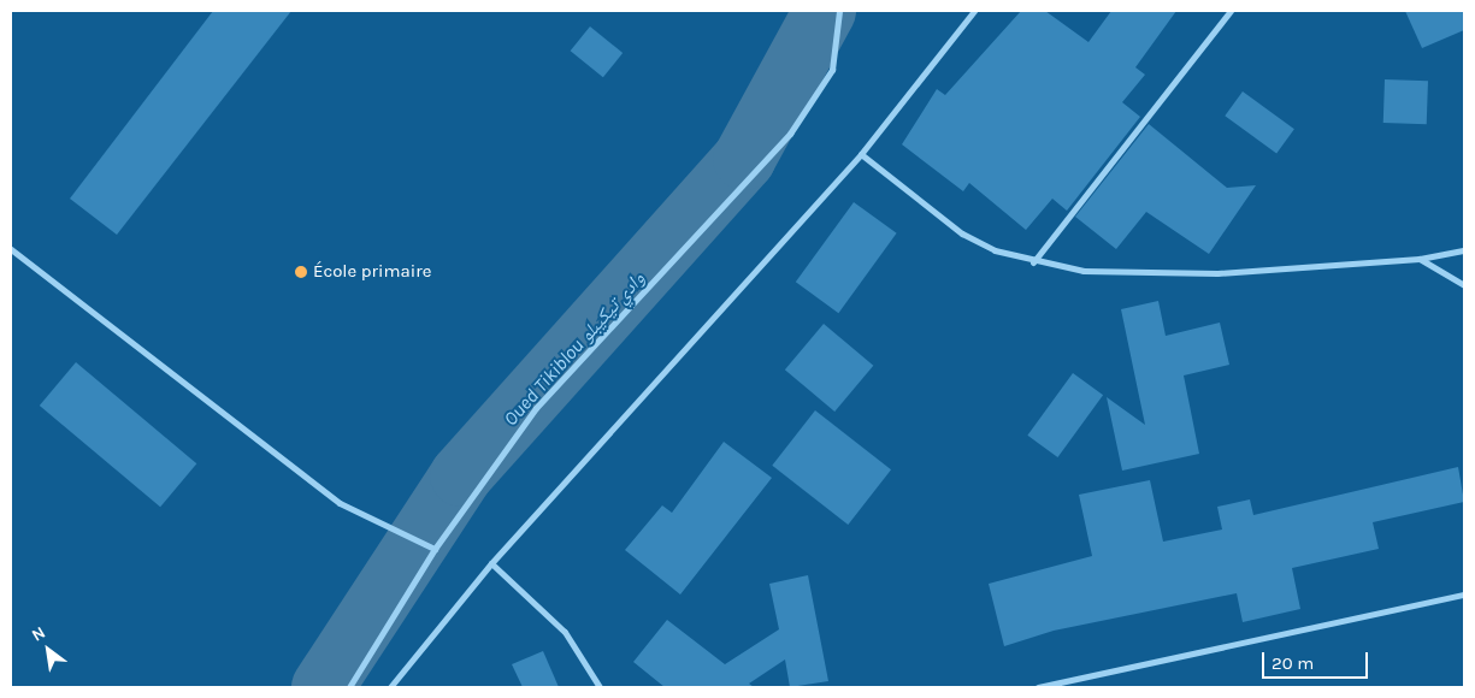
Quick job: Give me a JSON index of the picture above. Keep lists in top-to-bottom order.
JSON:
{
  "water": ["Oued Tikiblou وادي تيكيبلو"],
  "places": ["École primaire"],
  "scale_bar": "20 m",
  "north": "top left"
}
